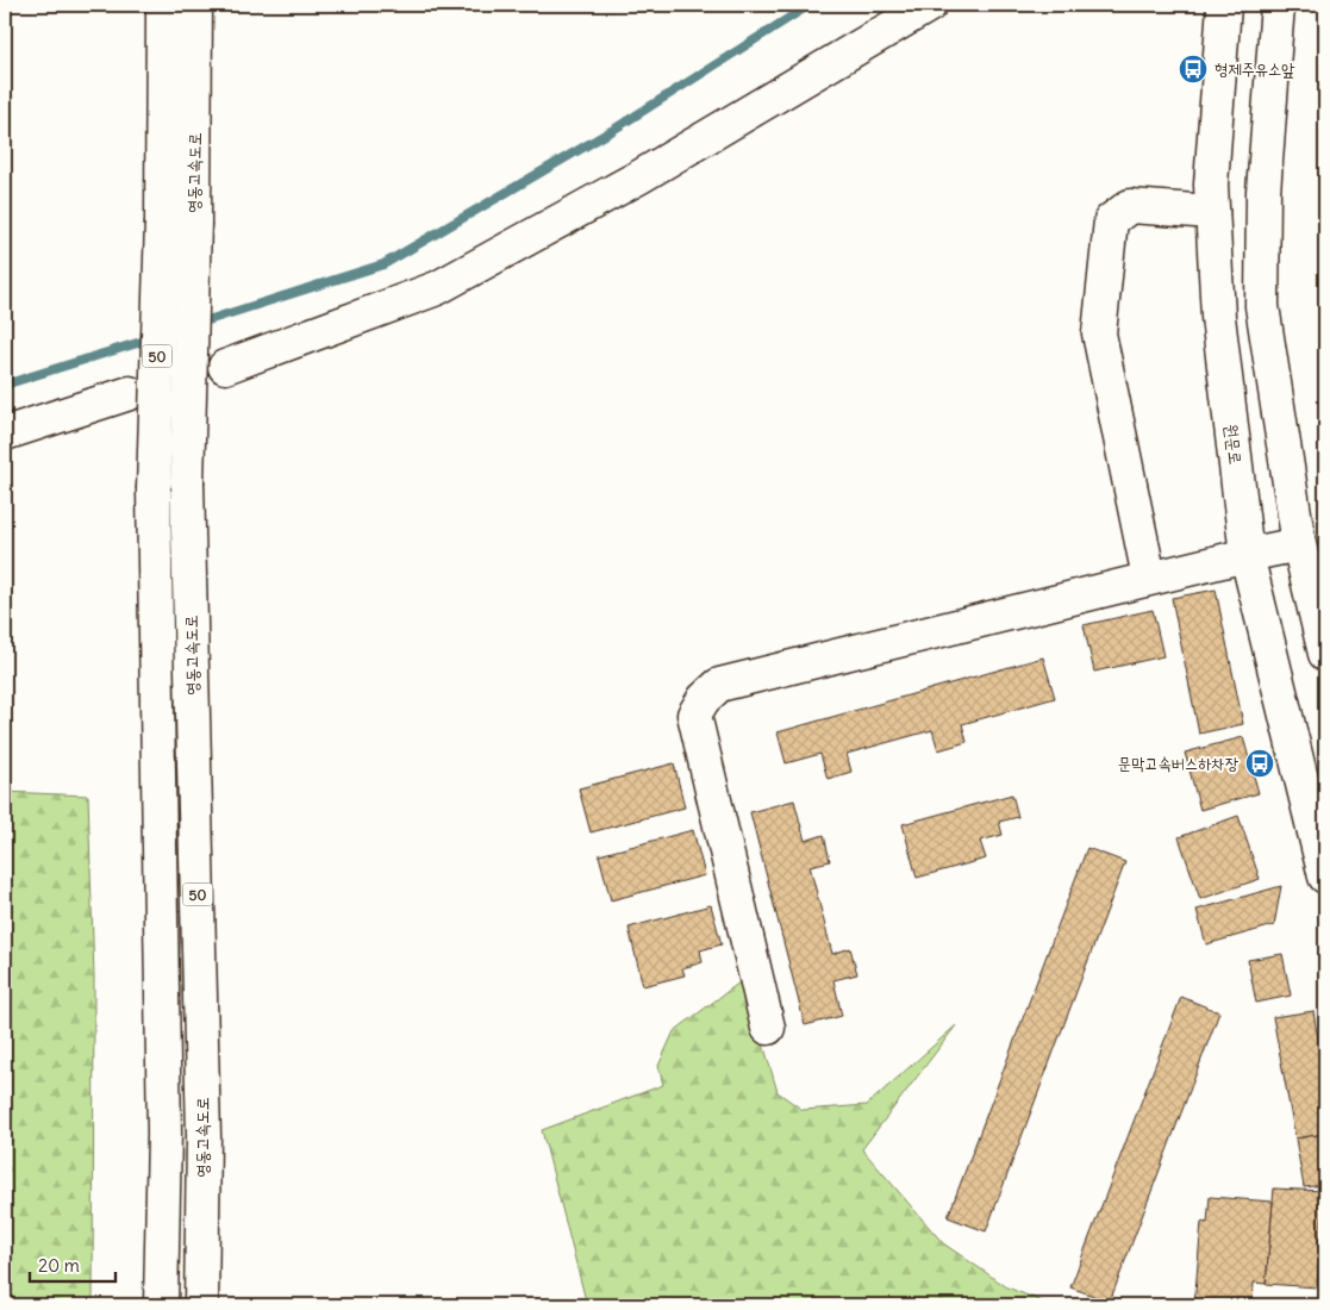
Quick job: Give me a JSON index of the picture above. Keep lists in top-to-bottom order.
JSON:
{
  "streets": {
    "main road": ["영동고속도로", "50", "원문로"]
  },
  "places": {
    "bus stop": ["형제주유소앞", "문막고속버스하차장"]
  },
  "scale_bar": "20 m"
}
